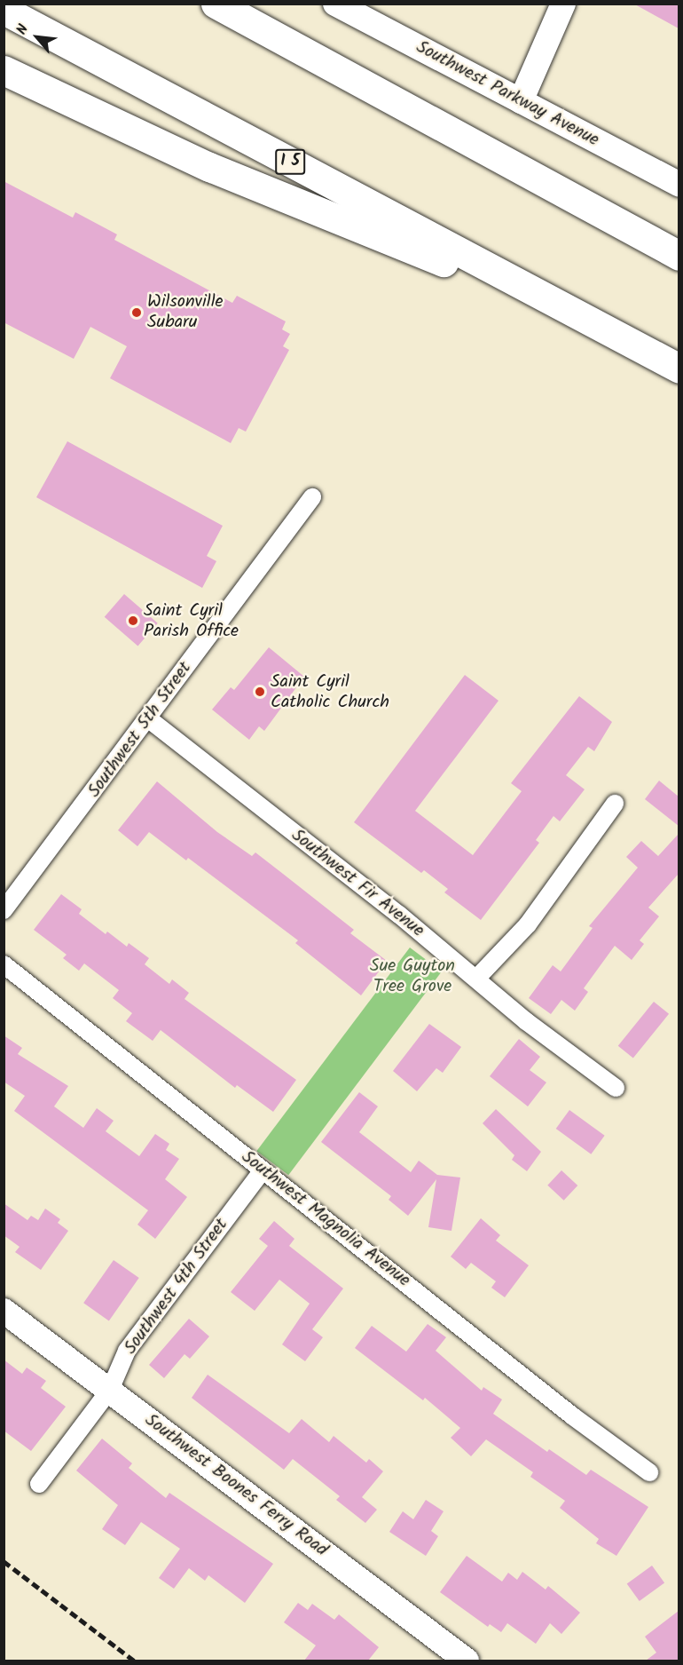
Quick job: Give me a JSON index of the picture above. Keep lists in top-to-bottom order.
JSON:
{
  "streets": {
    "highway": ["I 5"],
    "street": [
      "Southwest Parkway Avenue",
      "Southwest 5th Street",
      "Southwest Fir Avenue",
      "Southwest Magnolia Avenue",
      "Southwest 4th Street",
      "Southwest Boones Ferry Road"
    ]
  },
  "crossings": [
    ["Southwest 5th Street", "Southwest Fir Avenue"],
    ["Southwest Magnolia Avenue", "Southwest 4th Street"],
    ["Southwest 4th Street", "Southwest Boones Ferry Road"]
  ],
  "parks": ["Sue Guyton Tree Grove"],
  "places": ["Wilsonville Subaru", "Saint Cyril Parish Office", "Saint Cyril Catholic Church"],
  "north": "top left"
}
